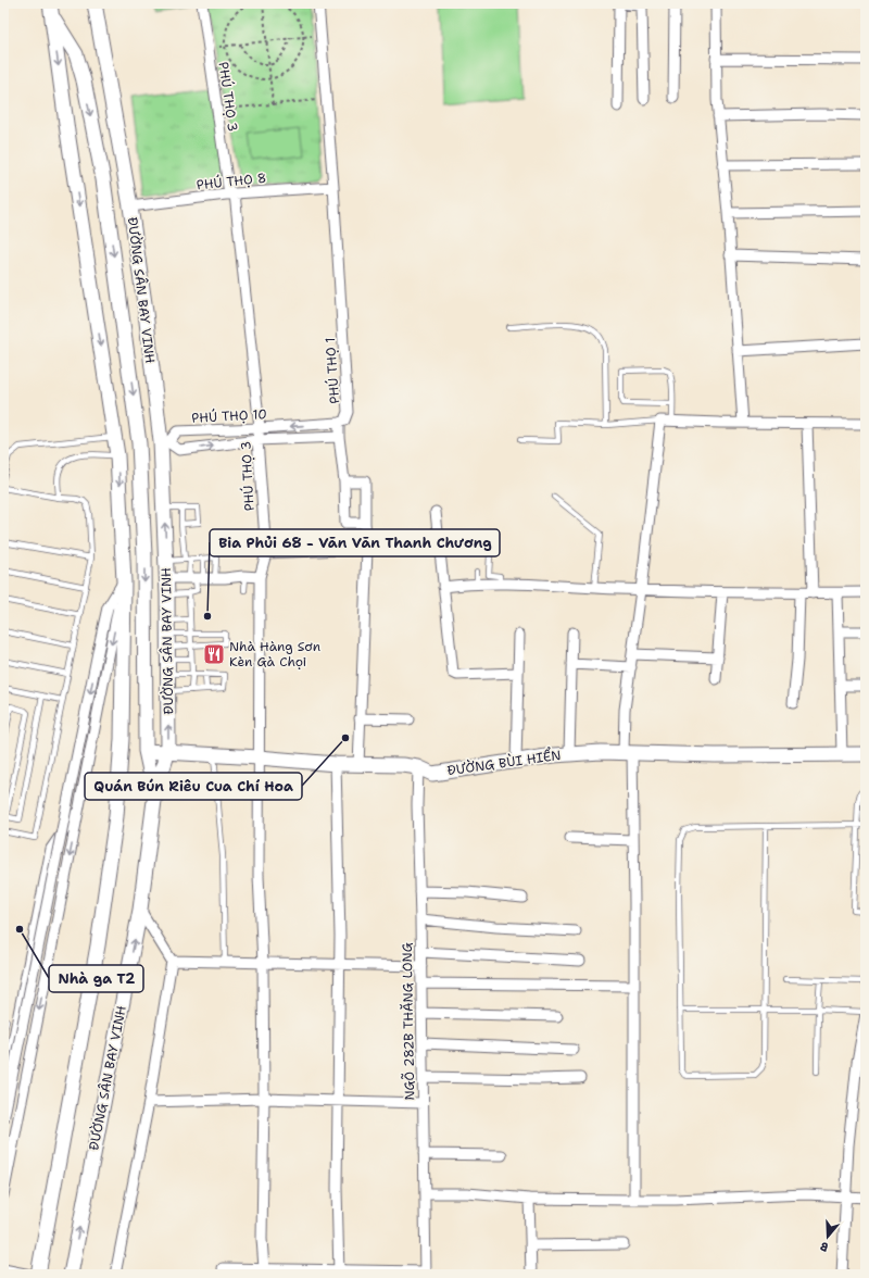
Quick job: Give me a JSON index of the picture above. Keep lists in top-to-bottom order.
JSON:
{
  "streets": {
    "main road": ["ĐƯỜNG SÂN BAY VINH", "ĐƯỜNG BÙI HIỂN"],
    "street": [
      "PHÚ THỌ 3",
      "PHÚ THỌ 8",
      "PHÚ THỌ 1",
      "PHÚ THỌ 10",
      "NGÕ 282B THĂNG LONG"
    ]
  },
  "crossings": [
    ["PHÚ THỌ 3", "PHÚ THỌ 8"],
    ["PHÚ THỌ 3", "PHÚ THỌ 10"],
    ["PHÚ THỌ 3", "ĐƯỜNG BÙI HIỂN"],
    ["PHÚ THỌ 8", "ĐƯỜNG SÂN BAY VINH"],
    ["PHÚ THỌ 8", "PHÚ THỌ 1"],
    ["ĐƯỜNG SÂN BAY VINH", "PHÚ THỌ 10"],
    ["ĐƯỜNG SÂN BAY VINH", "ĐƯỜNG BÙI HIỂN"],
    ["PHÚ THỌ 1", "PHÚ THỌ 10"],
    ["ĐƯỜNG BÙI HIỂN", "NGÕ 282B THĂNG LONG"]
  ],
  "places": {
    "other": ["Bia Phủi 68 - Văn Văn Thanh Chương", "Quán Bún Riêu Cua Chí Hoa", "Nhà ga T2"],
    "restaurant": ["Nhà Hàng Sơn Kèn Gà Chọi"]
  },
  "north": "bottom"
}
